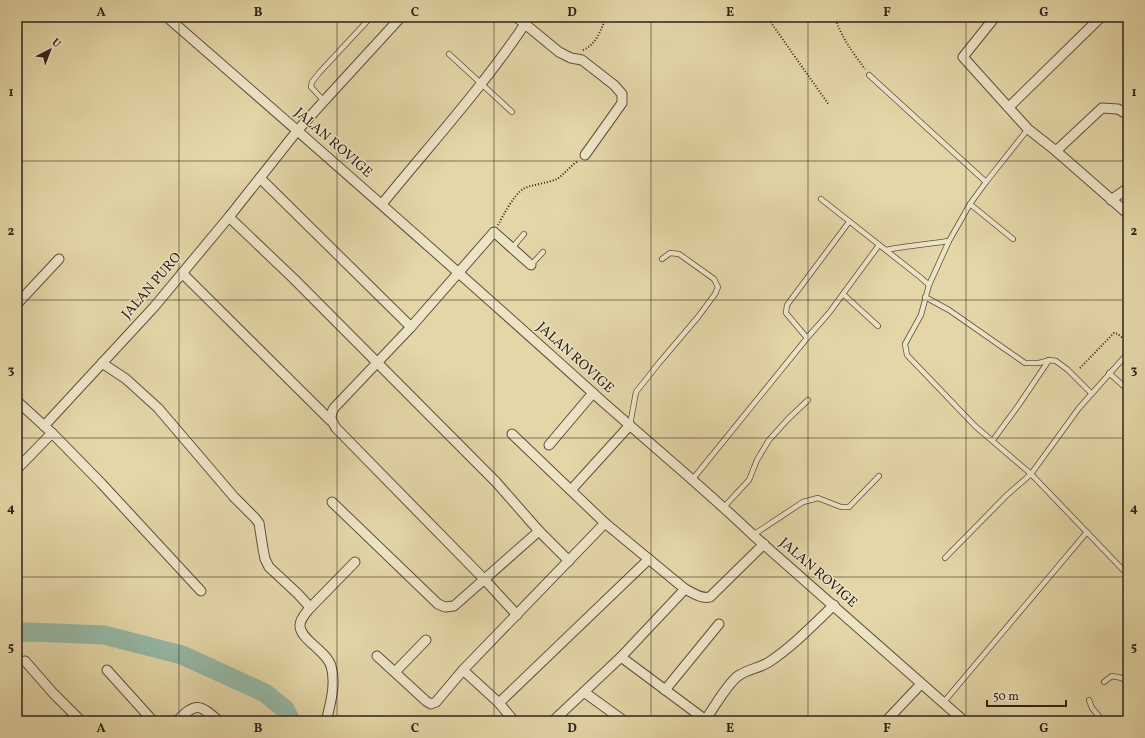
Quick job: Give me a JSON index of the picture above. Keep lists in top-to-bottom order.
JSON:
{
  "streets": {
    "street": ["JALAN ROVIGE", "JALAN PURO"]
  },
  "crossings": [
    ["JALAN ROVIGE", "JALAN PURO"]
  ],
  "scale_bar": "50 m",
  "north": "top right",
  "grid": {
    "columns": [
      "A",
      "B",
      "C",
      "D",
      "E",
      "F",
      "G"
    ],
    "rows": [
      "1",
      "2",
      "3",
      "4",
      "5"
    ]
  }
}
